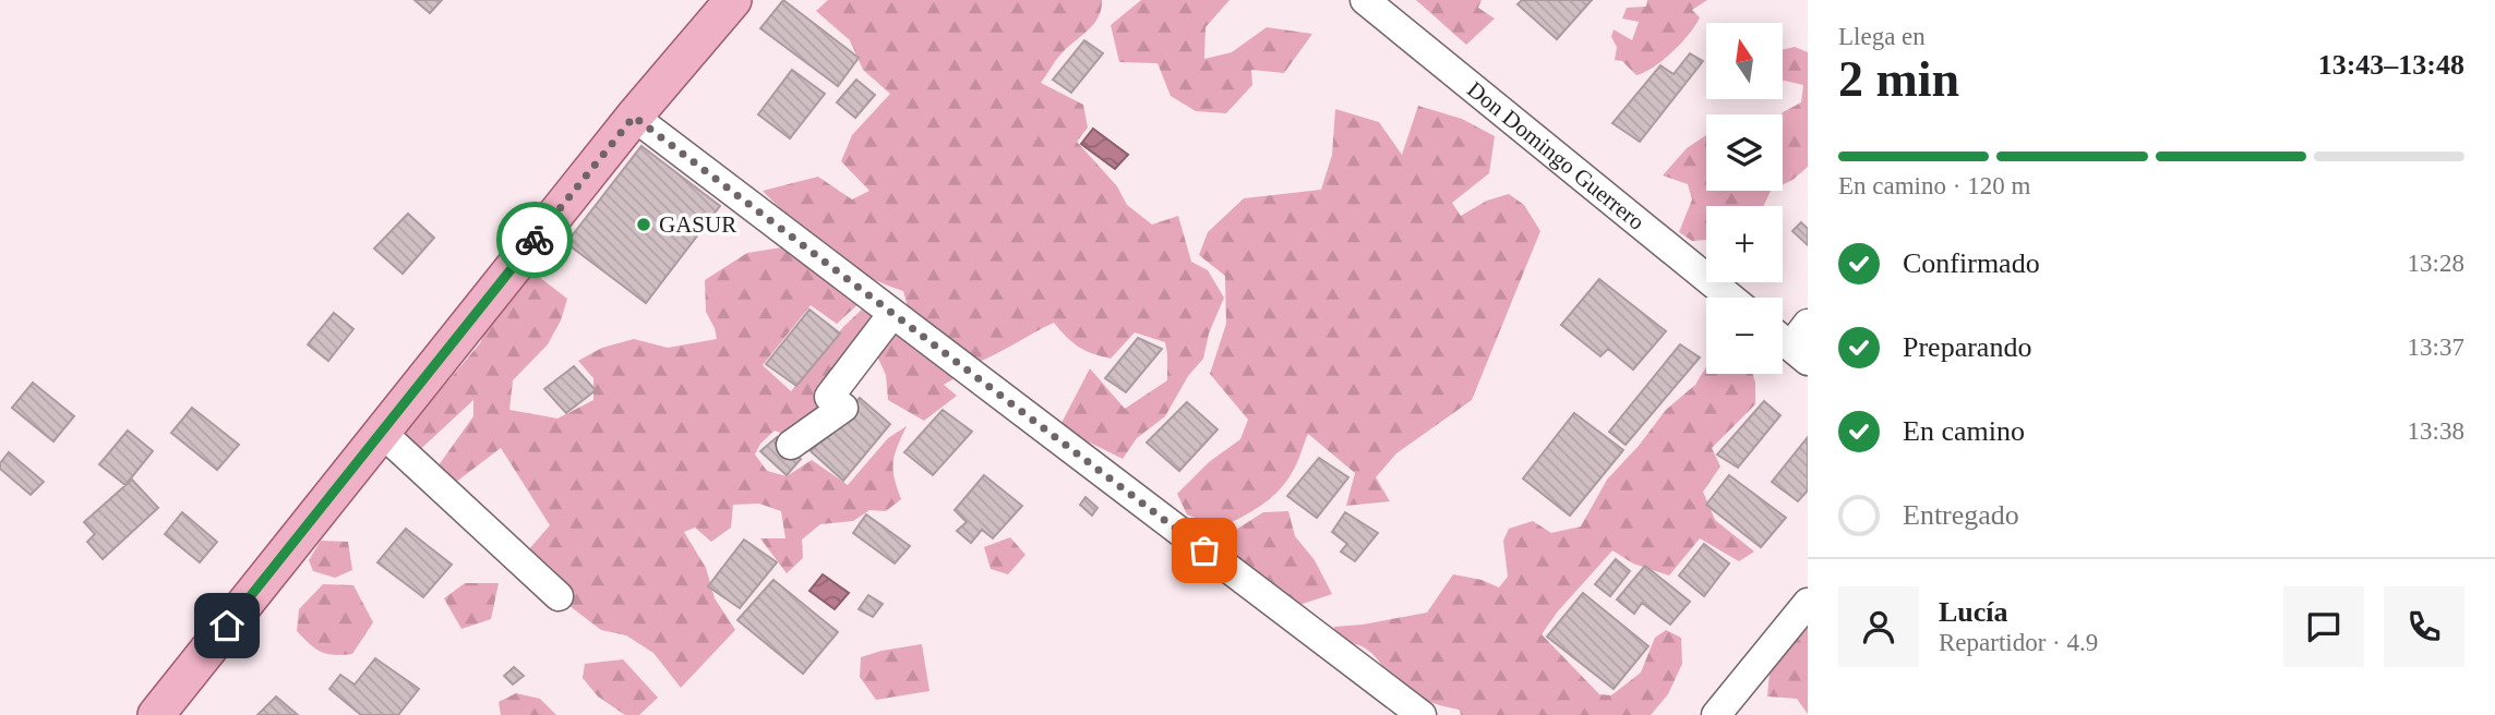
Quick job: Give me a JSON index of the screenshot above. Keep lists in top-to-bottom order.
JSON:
{
  "streets": {
    "street": ["Don Domingo Guerrero"]
  },
  "places": ["GASUR"],
  "north": "top",
  "page": {
    "heading": ["2 min", "Llega en", "13:43–13:48"],
    "panel": ["Lucía", "Repartidor · 4.9"],
    "map_buttons": ["+", "−"],
    "bar": "En camino · 120 m",
    "list": [
      ["Confirmado", "13:28"],
      ["Preparando", "13:37"],
      ["En camino", "13:38"],
      "Entregado"
    ]
  }
}
